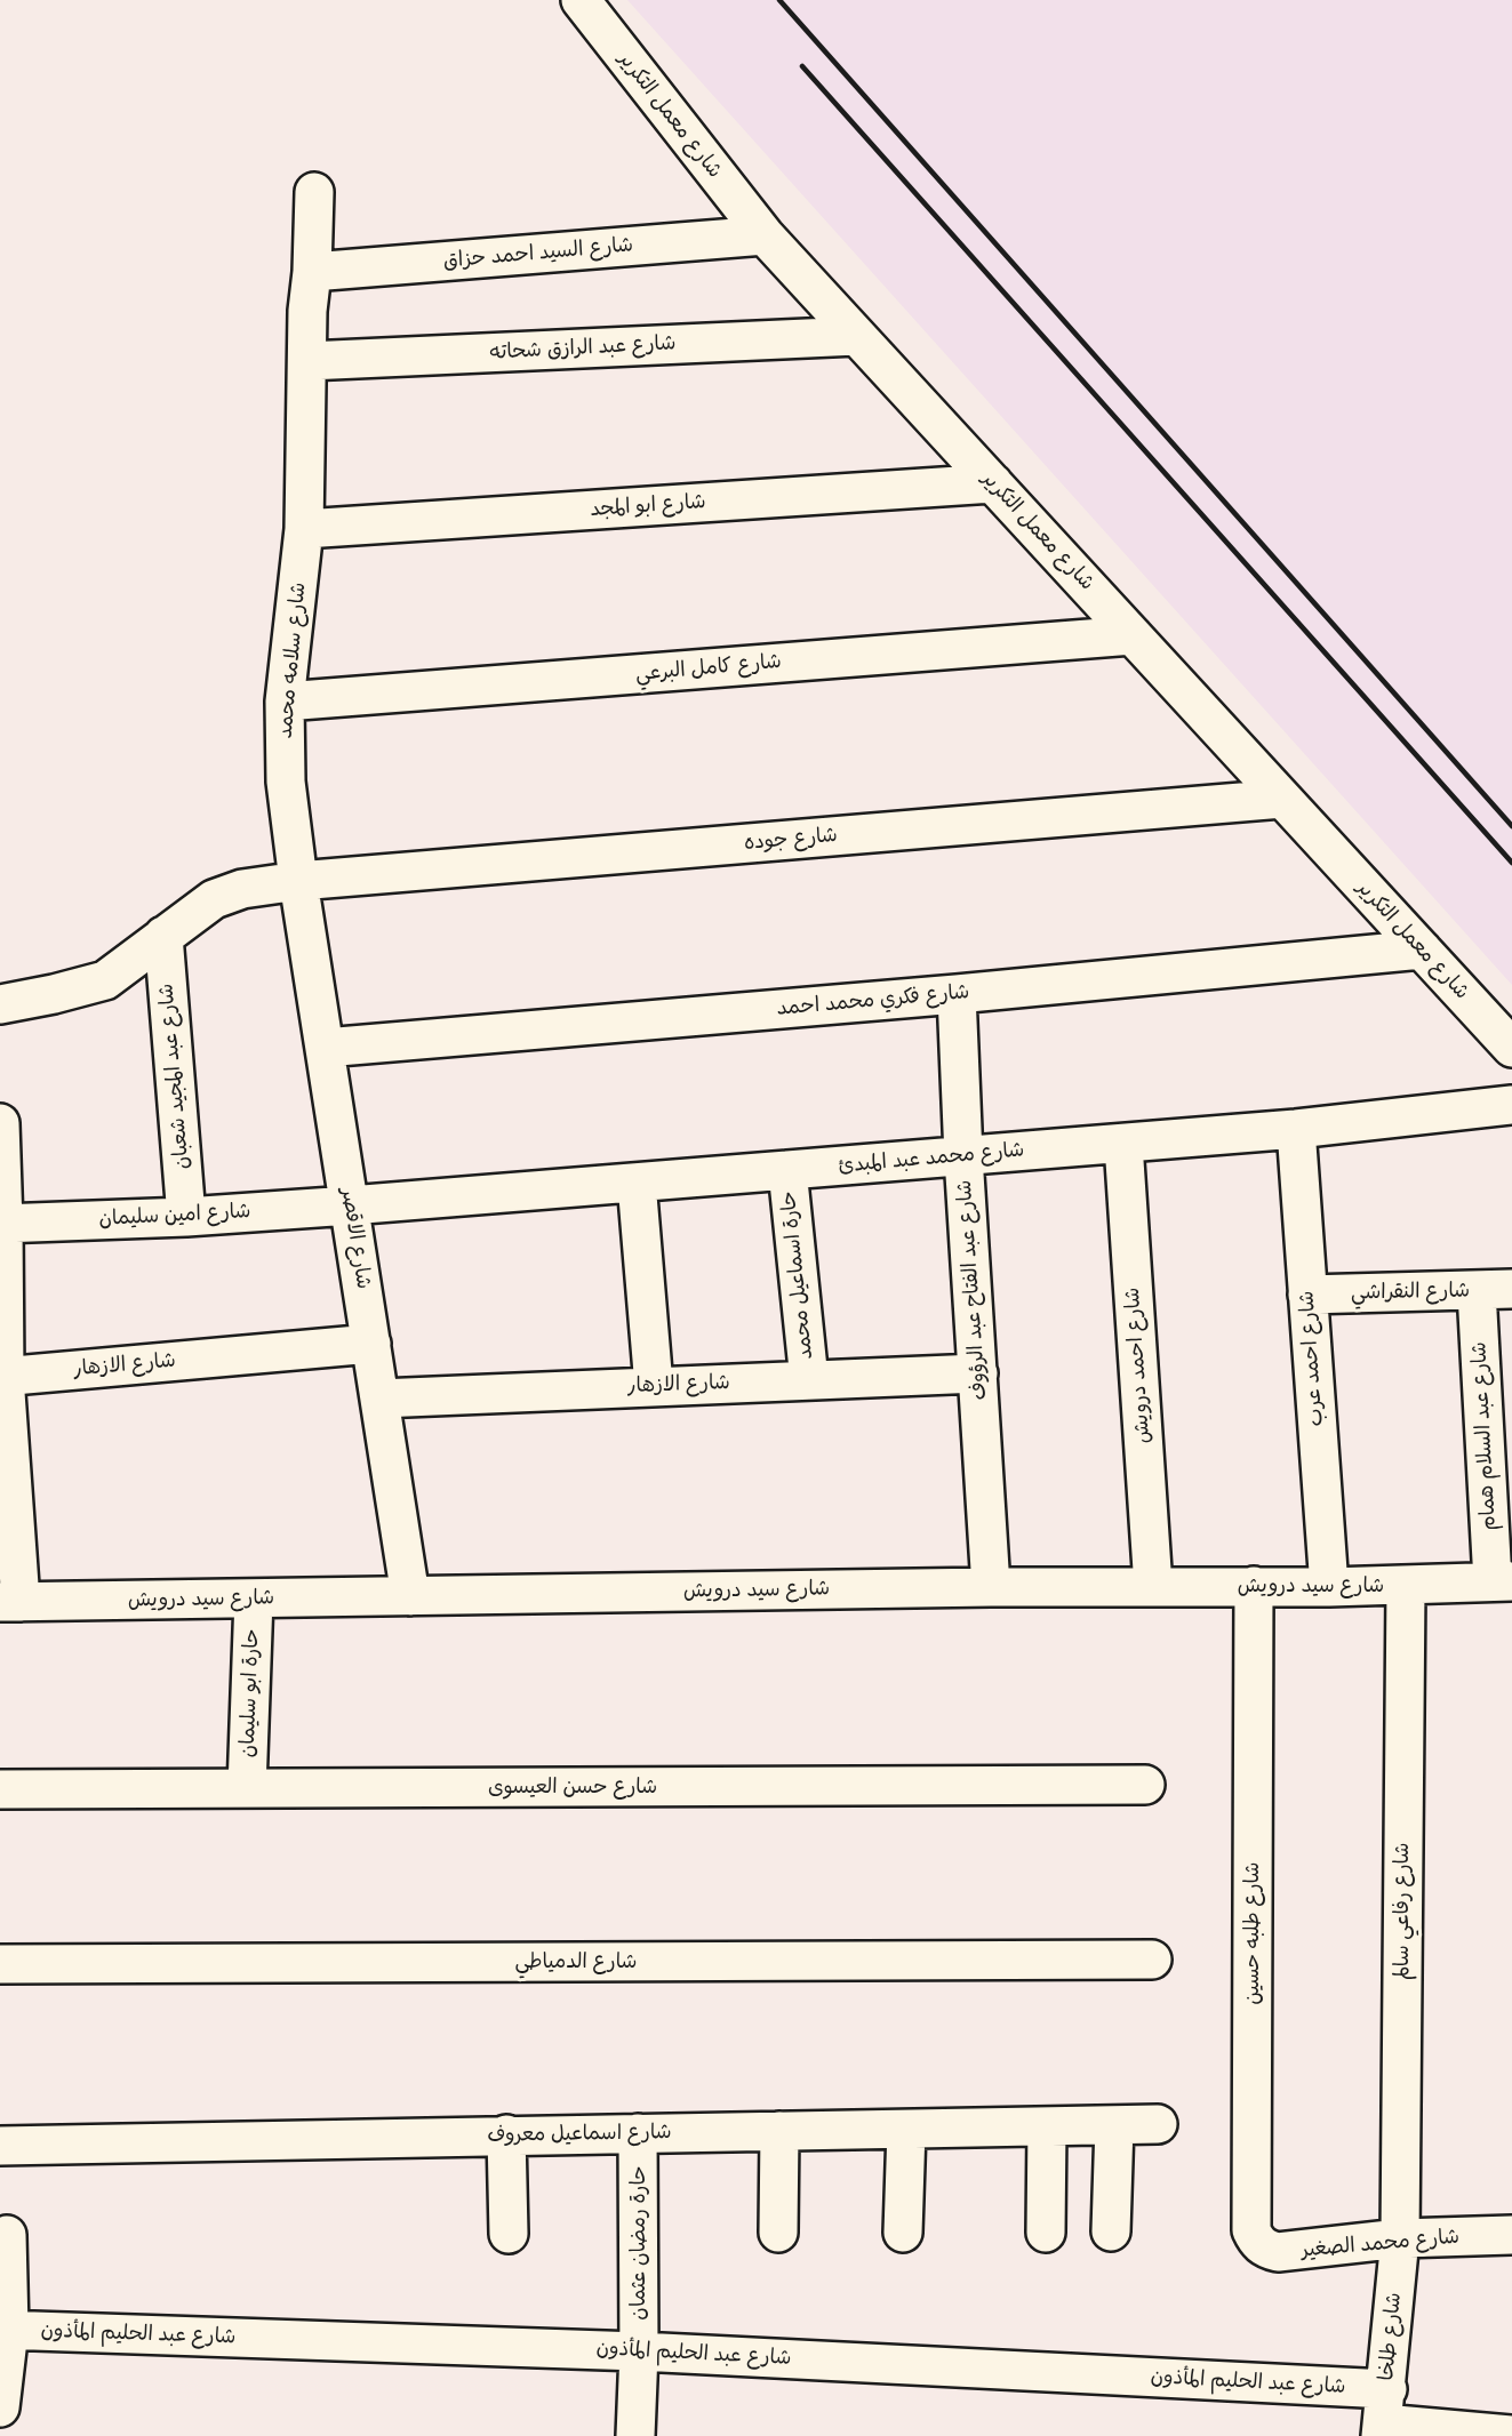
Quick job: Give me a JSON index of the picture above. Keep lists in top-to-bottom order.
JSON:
{
  "streets": {
    "street": [
      "شارع معمل التكرير",
      "شارع السيد احمد حزاق",
      "شارع عبد الرازق شحاته",
      "شارع ابو المجد",
      "شارع سلامه محمد",
      "شارع كامل البرعي",
      "شارع جوده",
      "شارع فكري محمد احمد",
      "شارع عبد المجيد شعبان",
      "شارع محمد عبد المبدئ",
      "شارع امين سليمان",
      "شارع الاقصر",
      "حارة اسماعيل محمد",
      "شارع عبد الفتاح عبد الرؤوف",
      "شارع النقراشي",
      "شارع احمد عرب",
      "شارع الازهار",
      "شارع احمد درويش",
      "شارع عبد السلام همام",
      "شارع سيد درويش",
      "حارة ابو سليمان",
      "شارع حسن العيسوى",
      "شارع رفاعي سالم",
      "شارع طلبه حسين",
      "شارع الدمياطي",
      "شارع اسماعيل معروف",
      "حارة رمضان عثمان",
      "شارع محمد الصغير",
      "شارع عبد الحليم المأذون",
      "شارع طلخا"
    ]
  },
  "crossings": [
    ["شارع معمل التكرير", "شارع السيد احمد حزاق"],
    ["شارع معمل التكرير", "شارع عبد الرازق شحاته"],
    ["شارع معمل التكرير", "شارع ابو المجد"],
    ["شارع معمل التكرير", "شارع كامل البرعي"],
    ["شارع معمل التكرير", "شارع جوده"],
    ["شارع معمل التكرير", "شارع فكري محمد احمد"],
    ["شارع السيد احمد حزاق", "شارع سلامه محمد"],
    ["شارع عبد الرازق شحاته", "شارع سلامه محمد"],
    ["شارع ابو المجد", "شارع سلامه محمد"],
    ["شارع سلامه محمد", "شارع كامل البرعي"],
    ["شارع سلامه محمد", "شارع جوده"],
    ["شارع سلامه محمد", "شارع الاقصر"],
    ["شارع جوده", "شارع الاقصر"],
    ["شارع فكري محمد احمد", "شارع الاقصر"],
    ["شارع فكري محمد احمد", "شارع عبد الفتاح عبد الرؤوف"],
    ["شارع عبد المجيد شعبان", "شارع امين سليمان"],
    ["شارع محمد عبد المبدئ", "شارع امين سليمان"],
    ["شارع محمد عبد المبدئ", "شارع الاقصر"],
    ["شارع محمد عبد المبدئ", "حارة اسماعيل محمد"],
    ["شارع محمد عبد المبدئ", "شارع عبد الفتاح عبد الرؤوف"],
    ["شارع محمد عبد المبدئ", "شارع احمد عرب"],
    ["شارع محمد عبد المبدئ", "شارع احمد درويش"],
    ["شارع امين سليمان", "شارع الاقصر"],
    ["شارع الاقصر", "شارع الازهار"],
    ["شارع الاقصر", "شارع سيد درويش"],
    ["حارة اسماعيل محمد", "شارع الازهار"],
    ["شارع عبد الفتاح عبد الرؤوف", "شارع الازهار"],
    ["شارع عبد الفتاح عبد الرؤوف", "شارع سيد درويش"],
    ["شارع النقراشي", "شارع احمد عرب"],
    ["شارع النقراشي", "شارع عبد السلام همام"],
    ["شارع احمد عرب", "شارع سيد درويش"],
    ["شارع احمد درويش", "شارع سيد درويش"],
    ["شارع عبد السلام همام", "شارع سيد درويش"],
    ["شارع سيد درويش", "حارة ابو سليمان"],
    ["شارع سيد درويش", "شارع رفاعي سالم"],
    ["شارع سيد درويش", "شارع طلبه حسين"],
    ["حارة ابو سليمان", "شارع حسن العيسوى"],
    ["شارع رفاعي سالم", "شارع محمد الصغير"],
    ["شارع رفاعي سالم", "شارع طلخا"],
    ["شارع طلبه حسين", "شارع محمد الصغير"],
    ["شارع اسماعيل معروف", "حارة رمضان عثمان"],
    ["حارة رمضان عثمان", "شارع عبد الحليم المأذون"],
    ["شارع محمد الصغير", "شارع طلخا"],
    ["شارع عبد الحليم المأذون", "شارع طلخا"]
  ]
}
